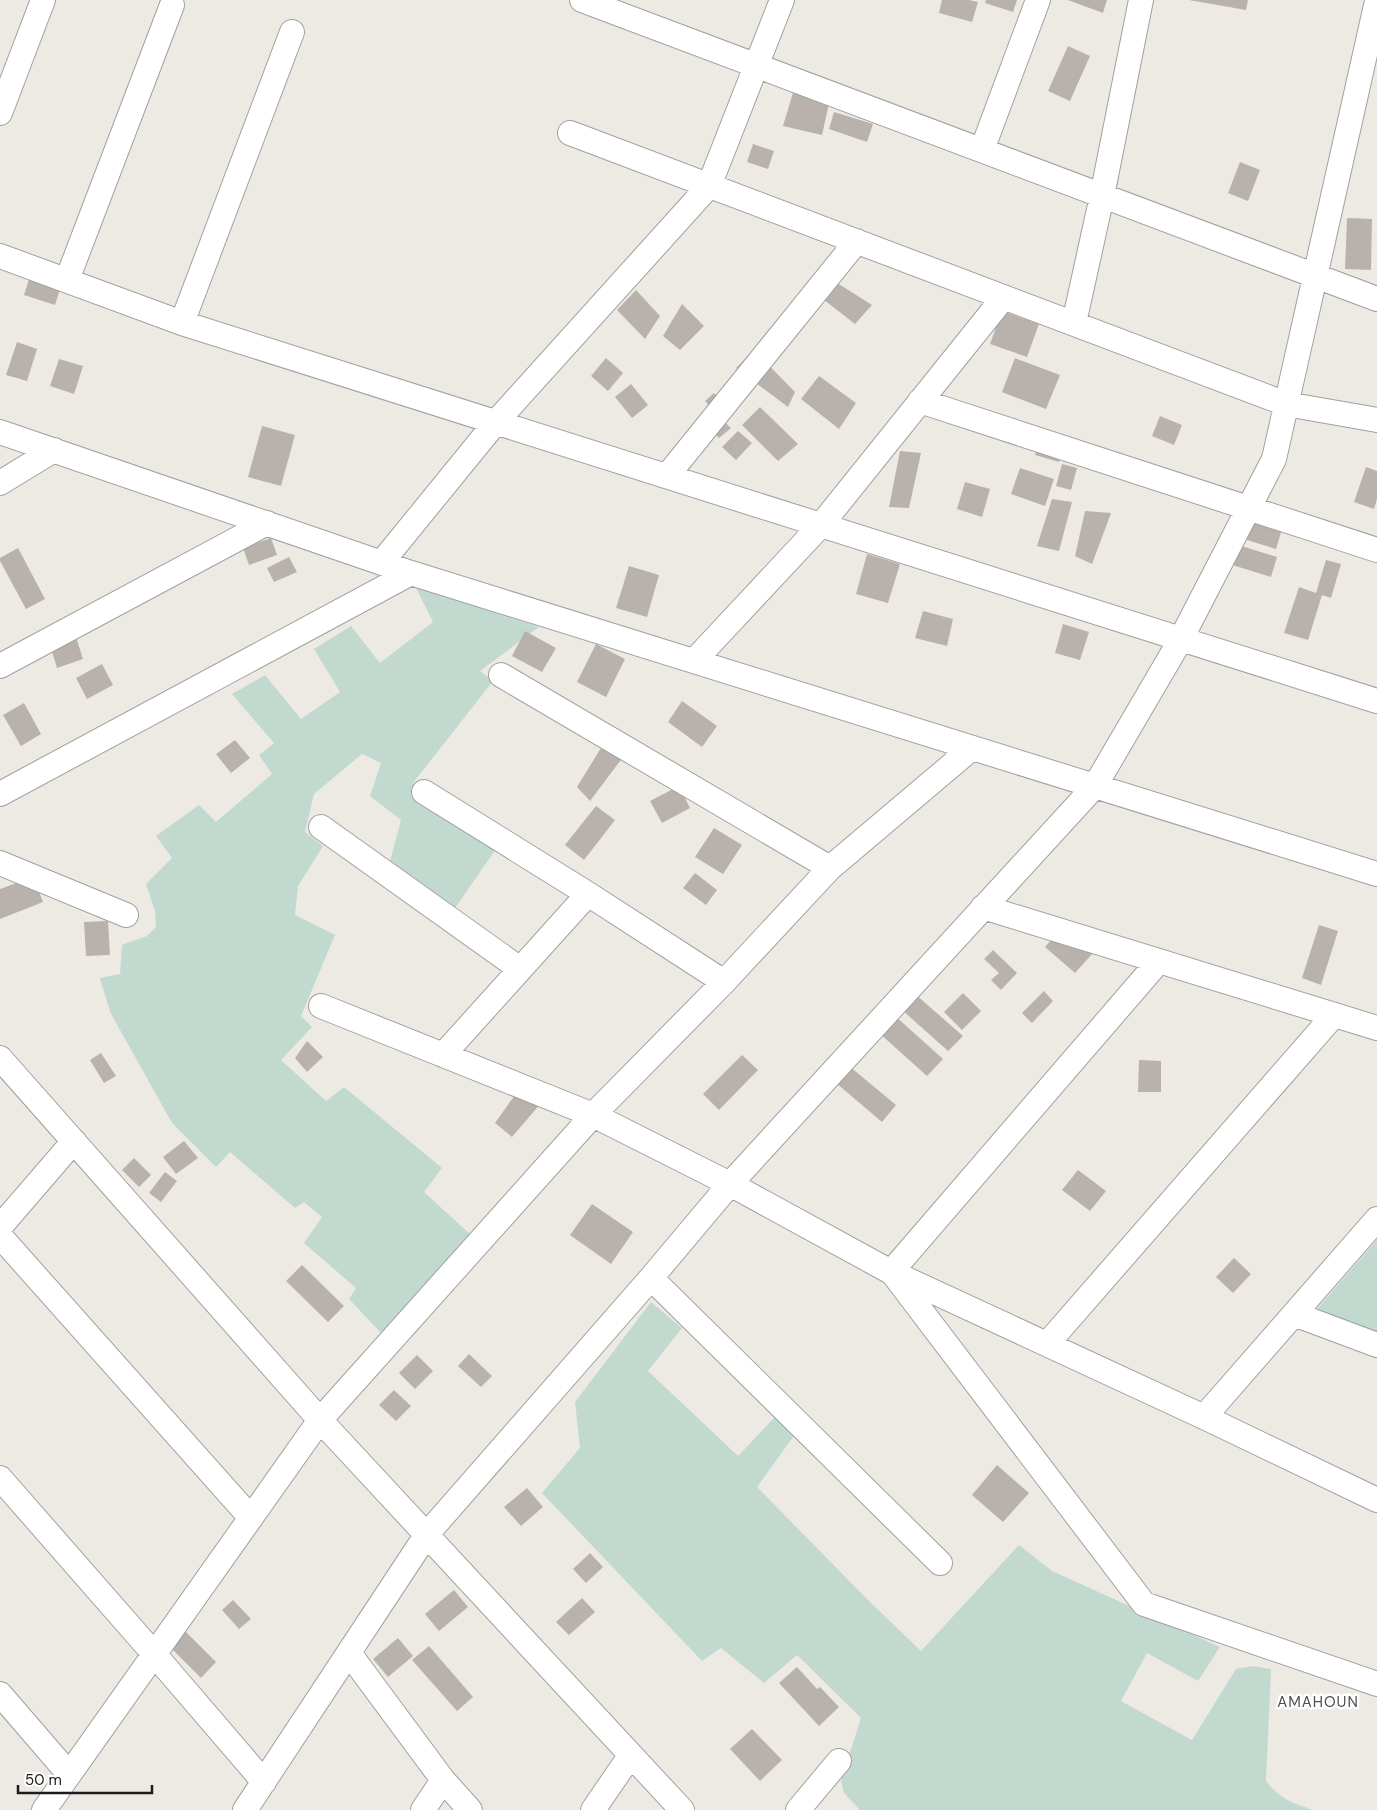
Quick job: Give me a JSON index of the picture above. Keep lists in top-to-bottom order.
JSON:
{
  "districts": ["AMAHOUN"],
  "scale_bar": "50 m"
}
